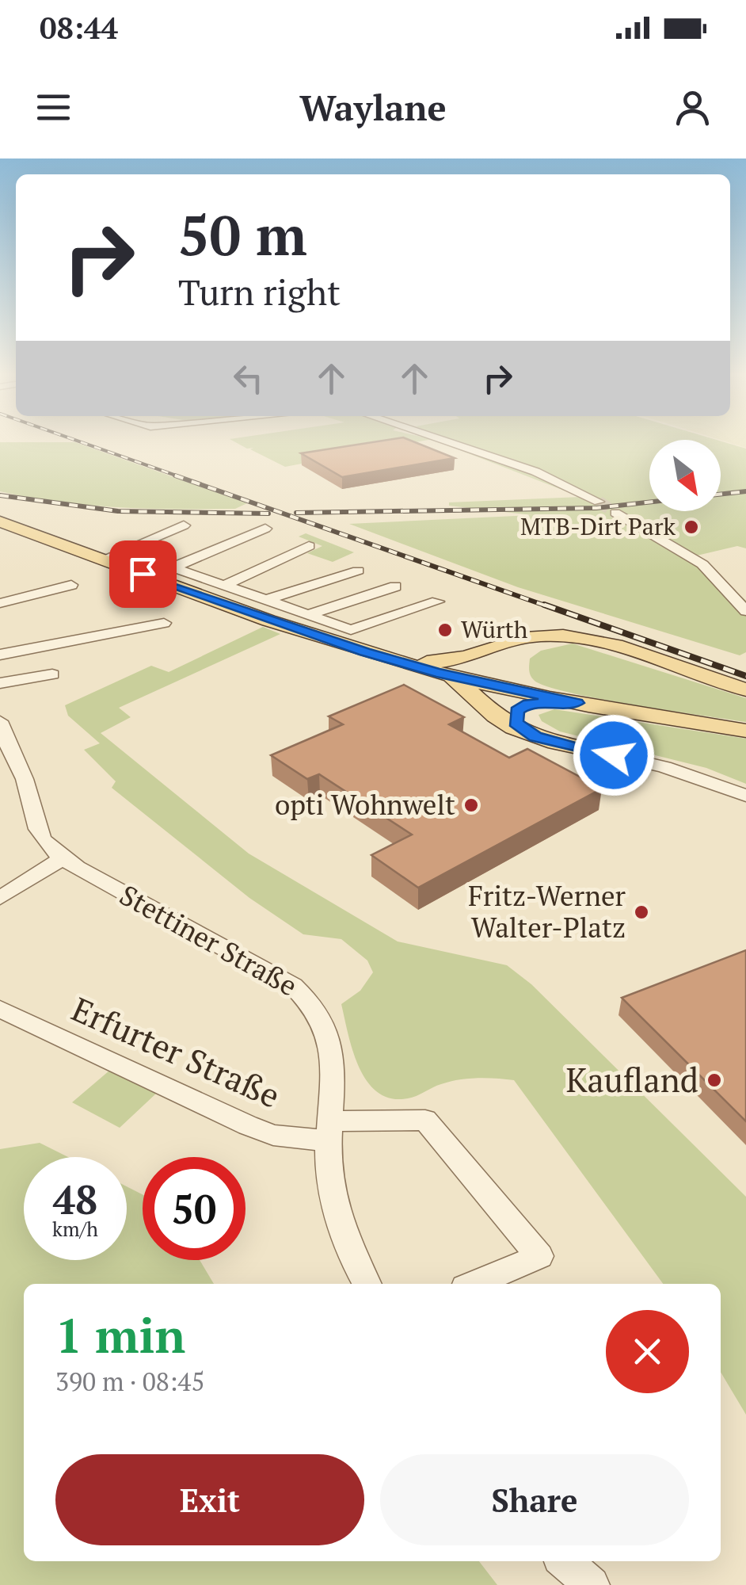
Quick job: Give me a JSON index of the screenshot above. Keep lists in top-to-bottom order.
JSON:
{
  "streets": {
    "street": ["Stettiner Straße", "Erfurter Straße"]
  },
  "crossings": [
    ["Stettiner Straße", "Erfurter Straße"]
  ],
  "places": [
    "MTB-Dirt Park",
    "Würth",
    "opti Wohnwelt",
    "Fritz-Werner Walter-Platz",
    "Kaufland"
  ],
  "north": "bottom right",
  "page": {
    "status": "08:44",
    "header": "Waylane",
    "turn": ["50 m", "Turn right"],
    "speed": "48 km/h",
    "limit": "50",
    "heading": ["1 min", "390 m · 08:45"],
    "buttons": ["Exit", "Share"]
  }
}
